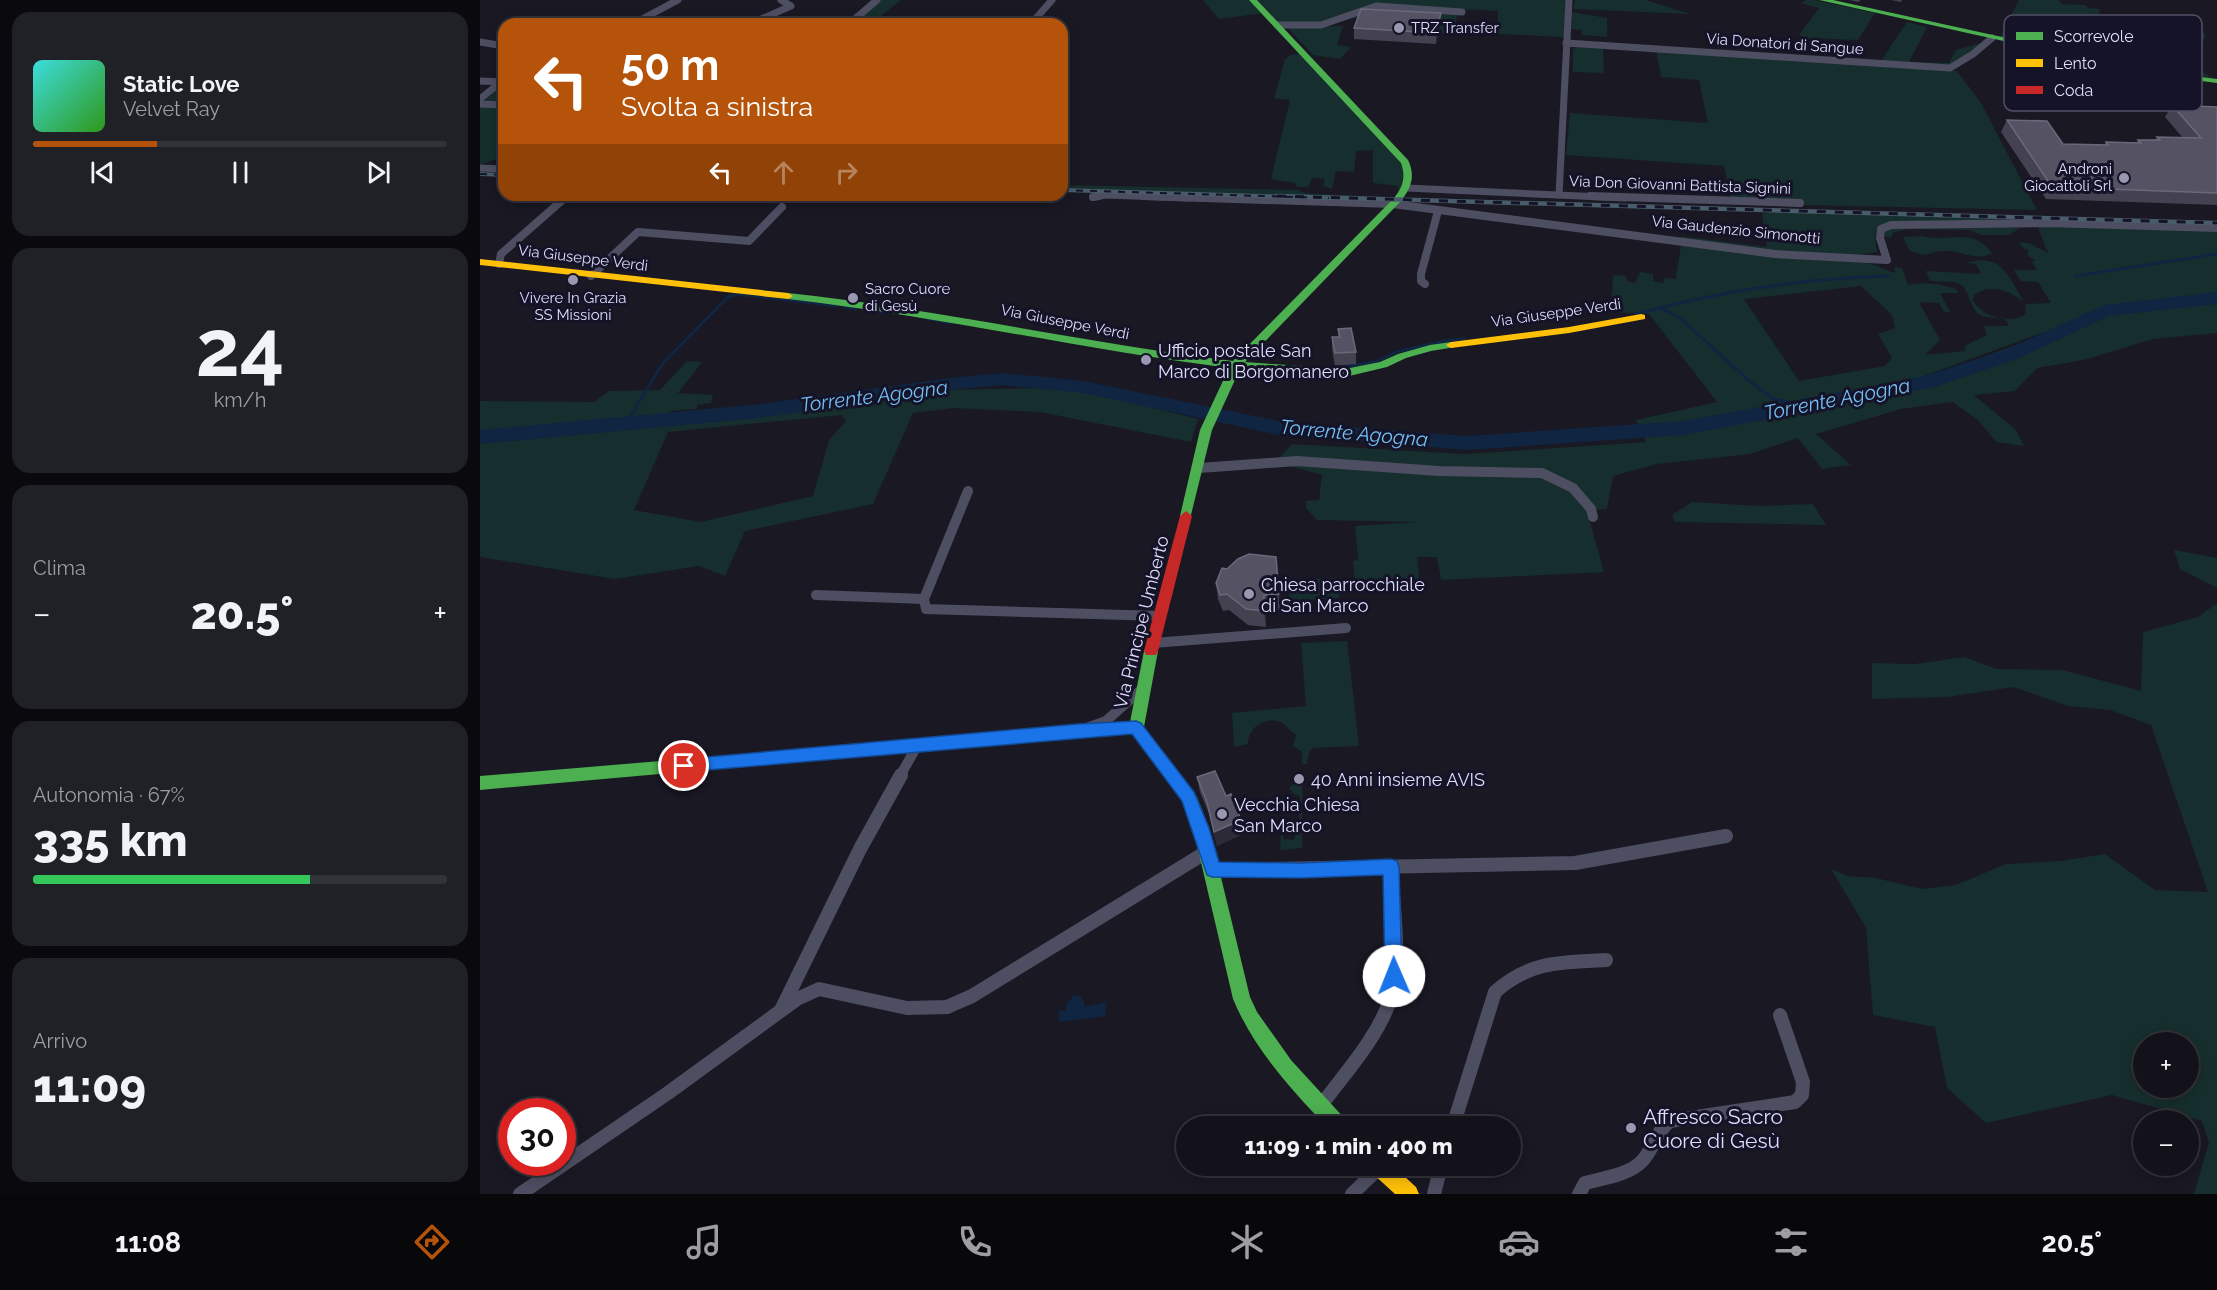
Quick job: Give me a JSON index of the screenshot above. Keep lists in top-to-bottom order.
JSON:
{
  "streets": {
    "street": [
      "Via Donatori di Sangue",
      "Via Don Giovanni Battista Signini",
      "Via Gaudenzio Simonotti",
      "Via Giuseppe Verdi",
      "Via Principe Umberto"
    ]
  },
  "crossings": [
    ["Via Donatori di Sangue", "Via Don Giovanni Battista Signini"],
    ["Via Giuseppe Verdi", "Via Principe Umberto"]
  ],
  "water": ["Torrente Agogna"],
  "places": [
    "TRZ Transfer",
    "Androni Giocattoli Srl",
    "Vivere In Grazia SS Missioni",
    "Sacro Cuore di Gesù",
    "Ufficio postale San Marco di Borgomanero",
    "Chiesa parrocchiale di San Marco",
    "40 Anni insieme AVIS",
    "Vecchia Chiesa San Marco",
    "Affresco Sacro Cuore di Gesù"
  ],
  "legend": ["Scorrevole", "Lento", "Coda"],
  "page": {
    "turn": ["50 m", "Svolta a sinistra"],
    "song": ["Static Love", "Velvet Ray"],
    "tile": [
      ["24", "km/h"],
      "Clima",
      ["Autonomia · 67%", "335 km"],
      ["Arrivo", "11:09"]
    ],
    "heat": ["−", "20.5°", "+"],
    "map_buttons": ["+", "−"],
    "limit": "30",
    "trip": "11:09 · 1 min · 400 m",
    "tabs": ["11:08", "20.5°"]
  }
}
